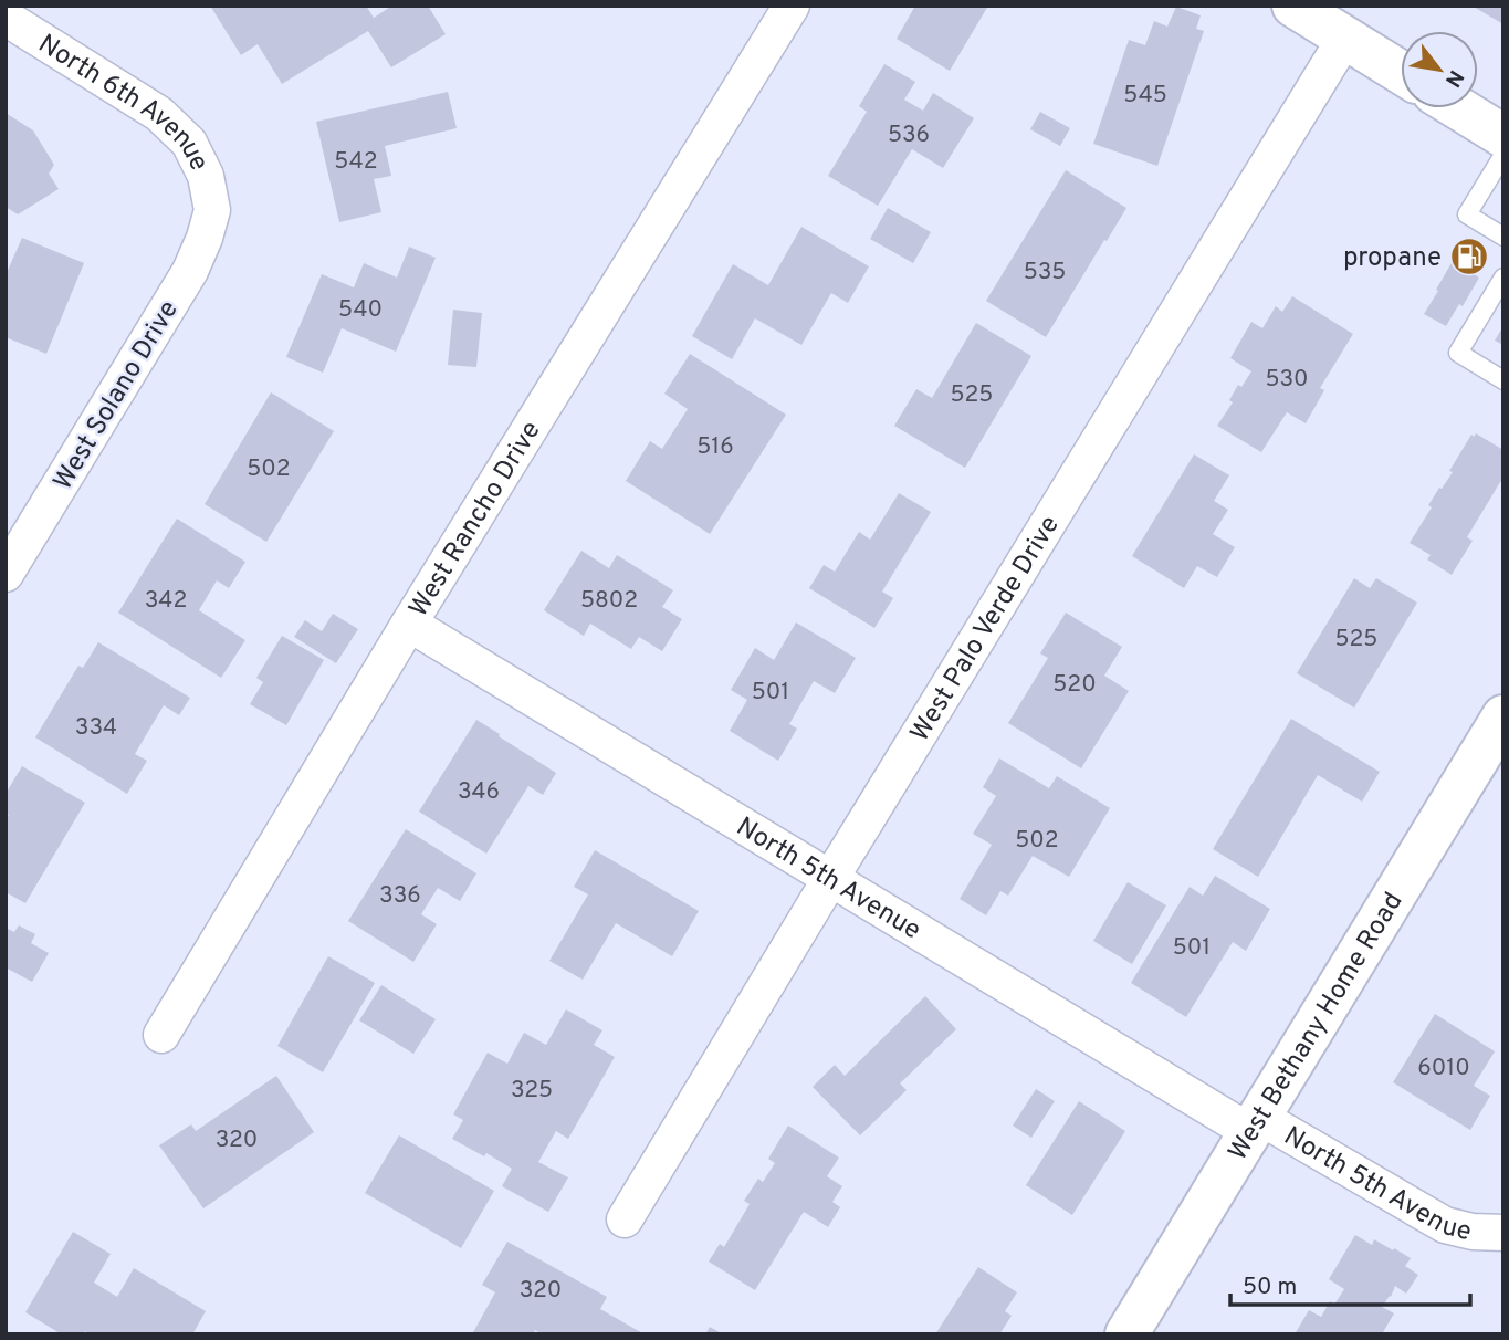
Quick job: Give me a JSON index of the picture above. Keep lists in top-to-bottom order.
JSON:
{
  "streets": {
    "main road": ["West Bethany Home Road"],
    "street": [
      "North 6th Avenue",
      "West Solano Drive",
      "West Rancho Drive",
      "West Palo Verde Drive",
      "North 5th Avenue"
    ]
  },
  "crossings": [
    ["North 6th Avenue", "West Solano Drive"],
    ["West Rancho Drive", "North 5th Avenue"],
    ["West Palo Verde Drive", "North 5th Avenue"],
    ["North 5th Avenue", "West Bethany Home Road"]
  ],
  "places": {
    "fuel station": ["propane"]
  },
  "house_numbers": [
    "545",
    "536",
    "542",
    "535",
    "540",
    "530",
    "525",
    "516",
    "502",
    "342",
    "5802",
    "525",
    "520",
    "501",
    "334",
    "346",
    "502",
    "336",
    "501",
    "6010",
    "325",
    "320",
    "320"
  ],
  "scale_bar": "50 m",
  "north": "bottom right"
}
